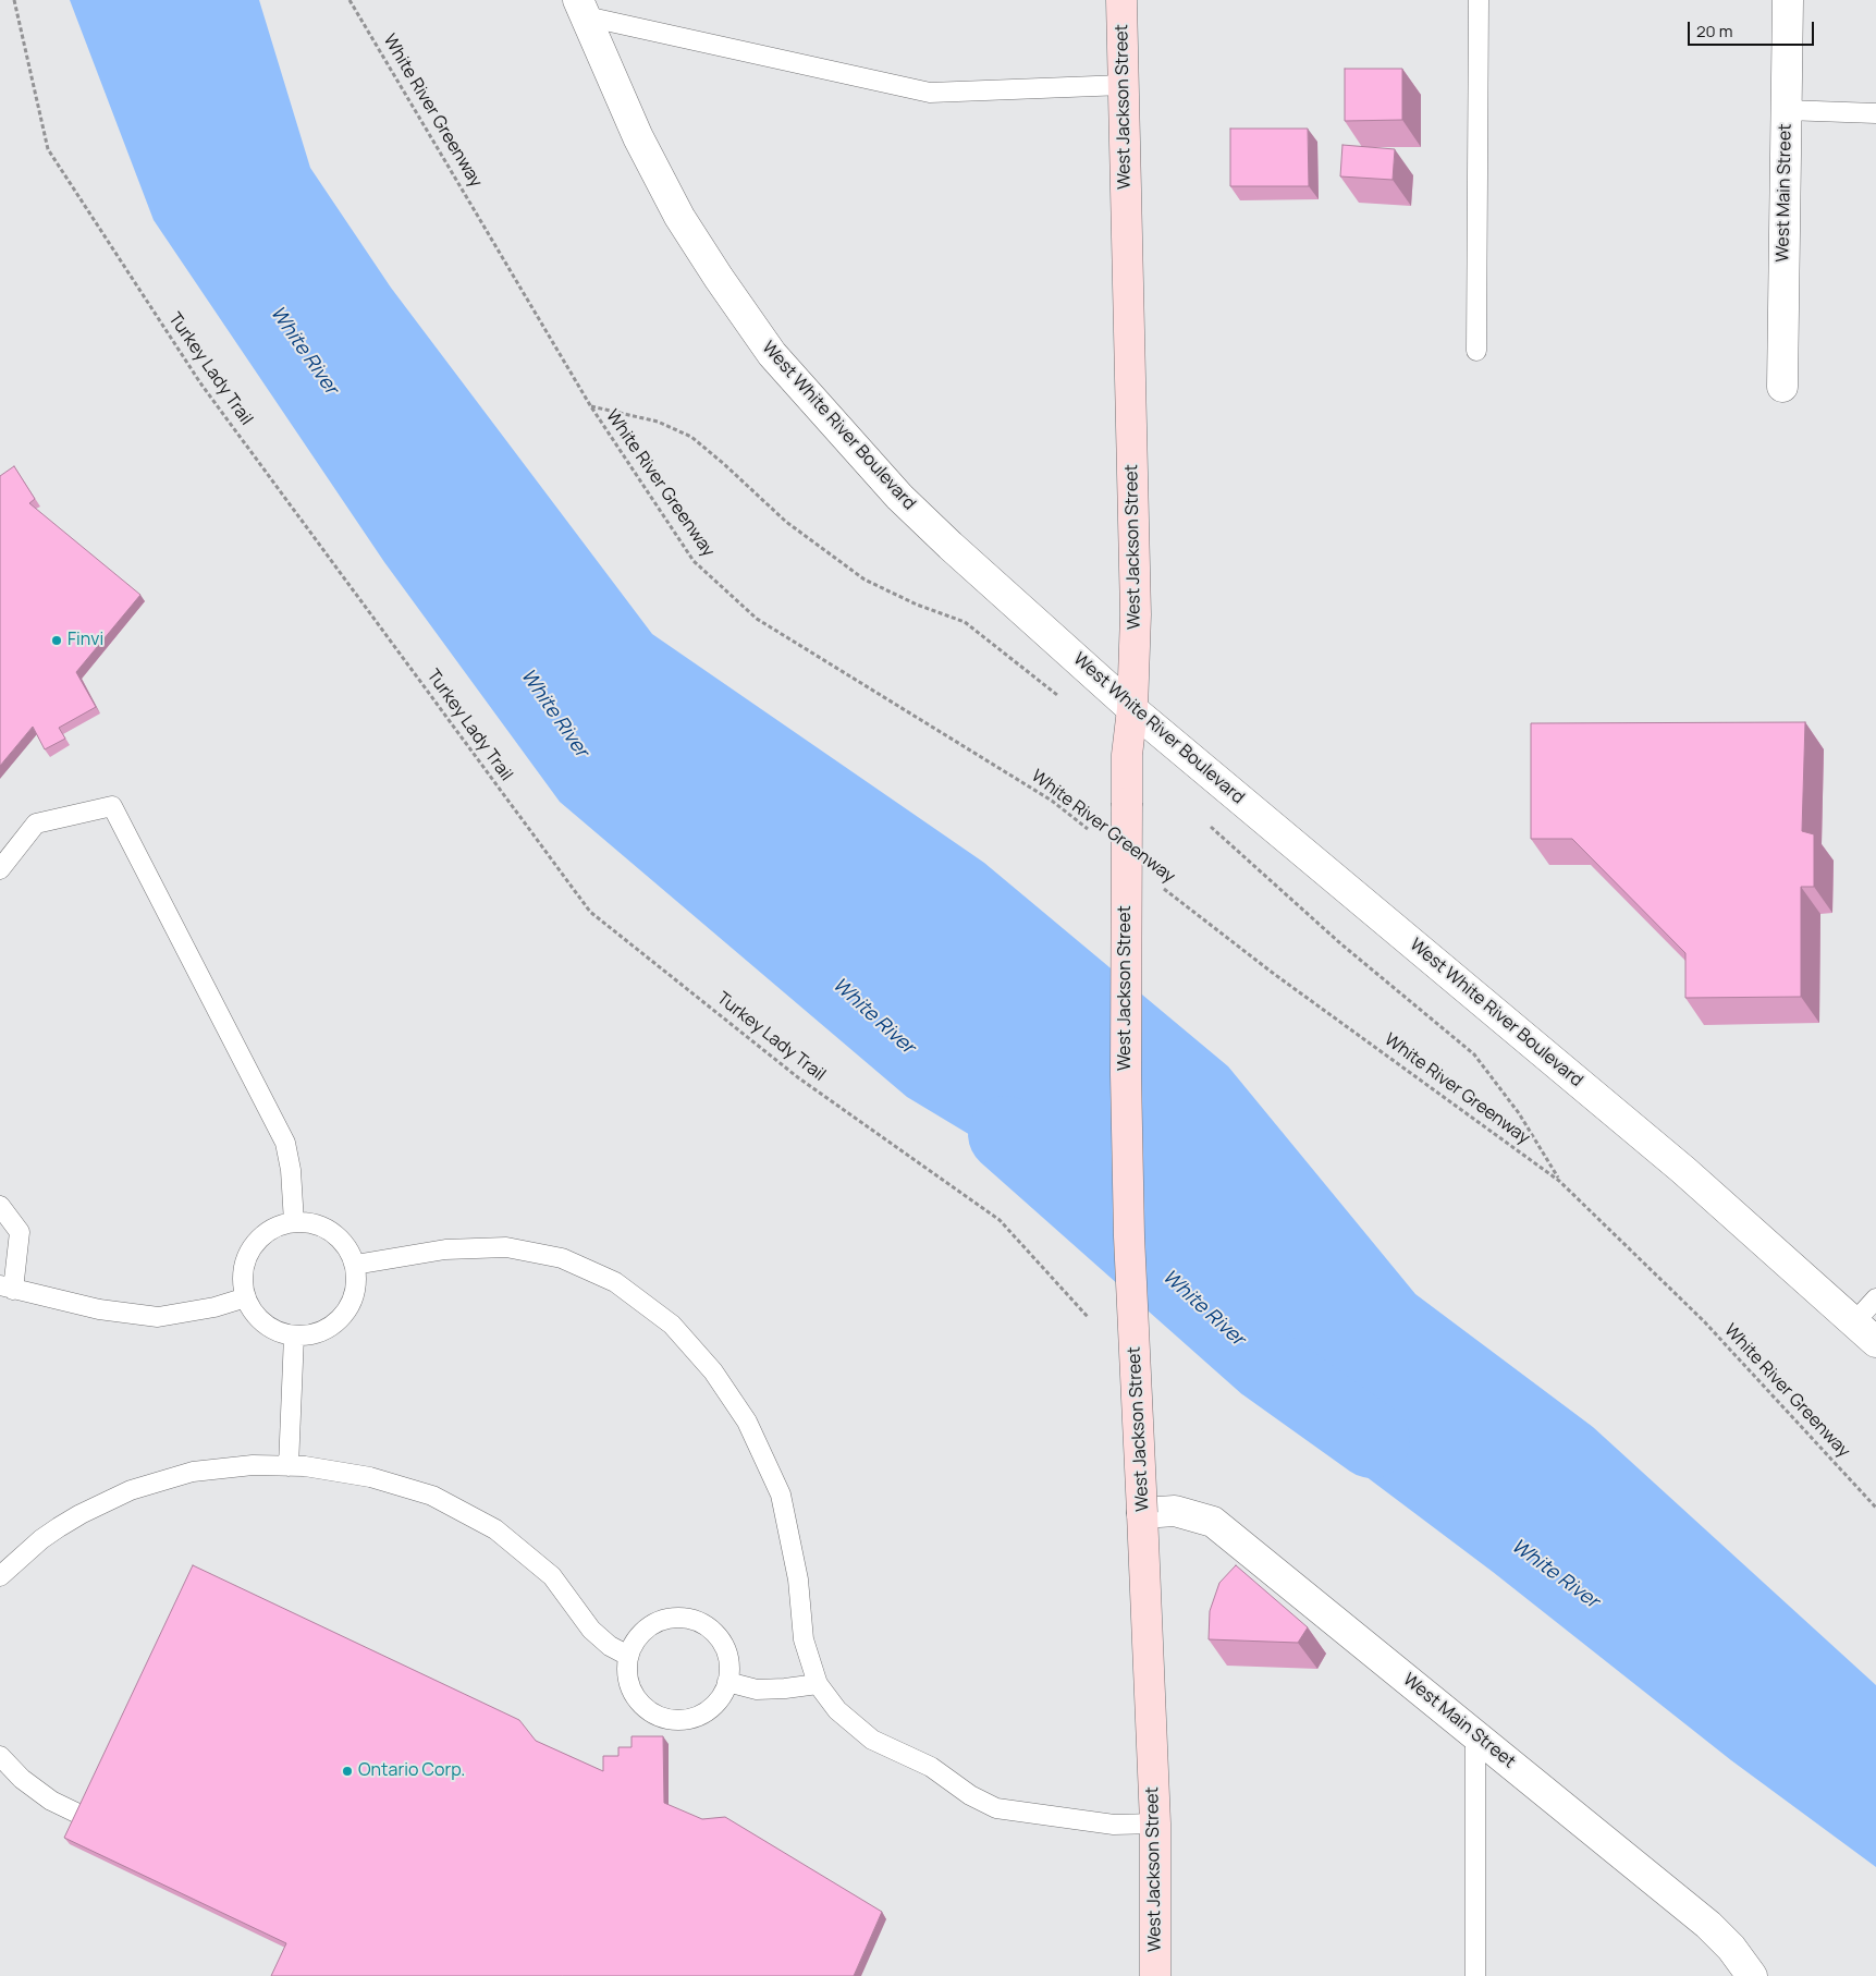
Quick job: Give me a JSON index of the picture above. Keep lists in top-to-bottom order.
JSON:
{
  "streets": {
    "main road": ["West Jackson Street"],
    "street": ["West Main Street", "West White River Boulevard"],
    "path": ["White River Greenway", "Turkey Lady Trail"]
  },
  "crossings": [
    ["West Jackson Street", "West Main Street"],
    ["West Jackson Street", "West White River Boulevard"]
  ],
  "water": ["White River"],
  "places": ["Finvi", "Ontario Corp."],
  "scale_bar": "20 m"
}
